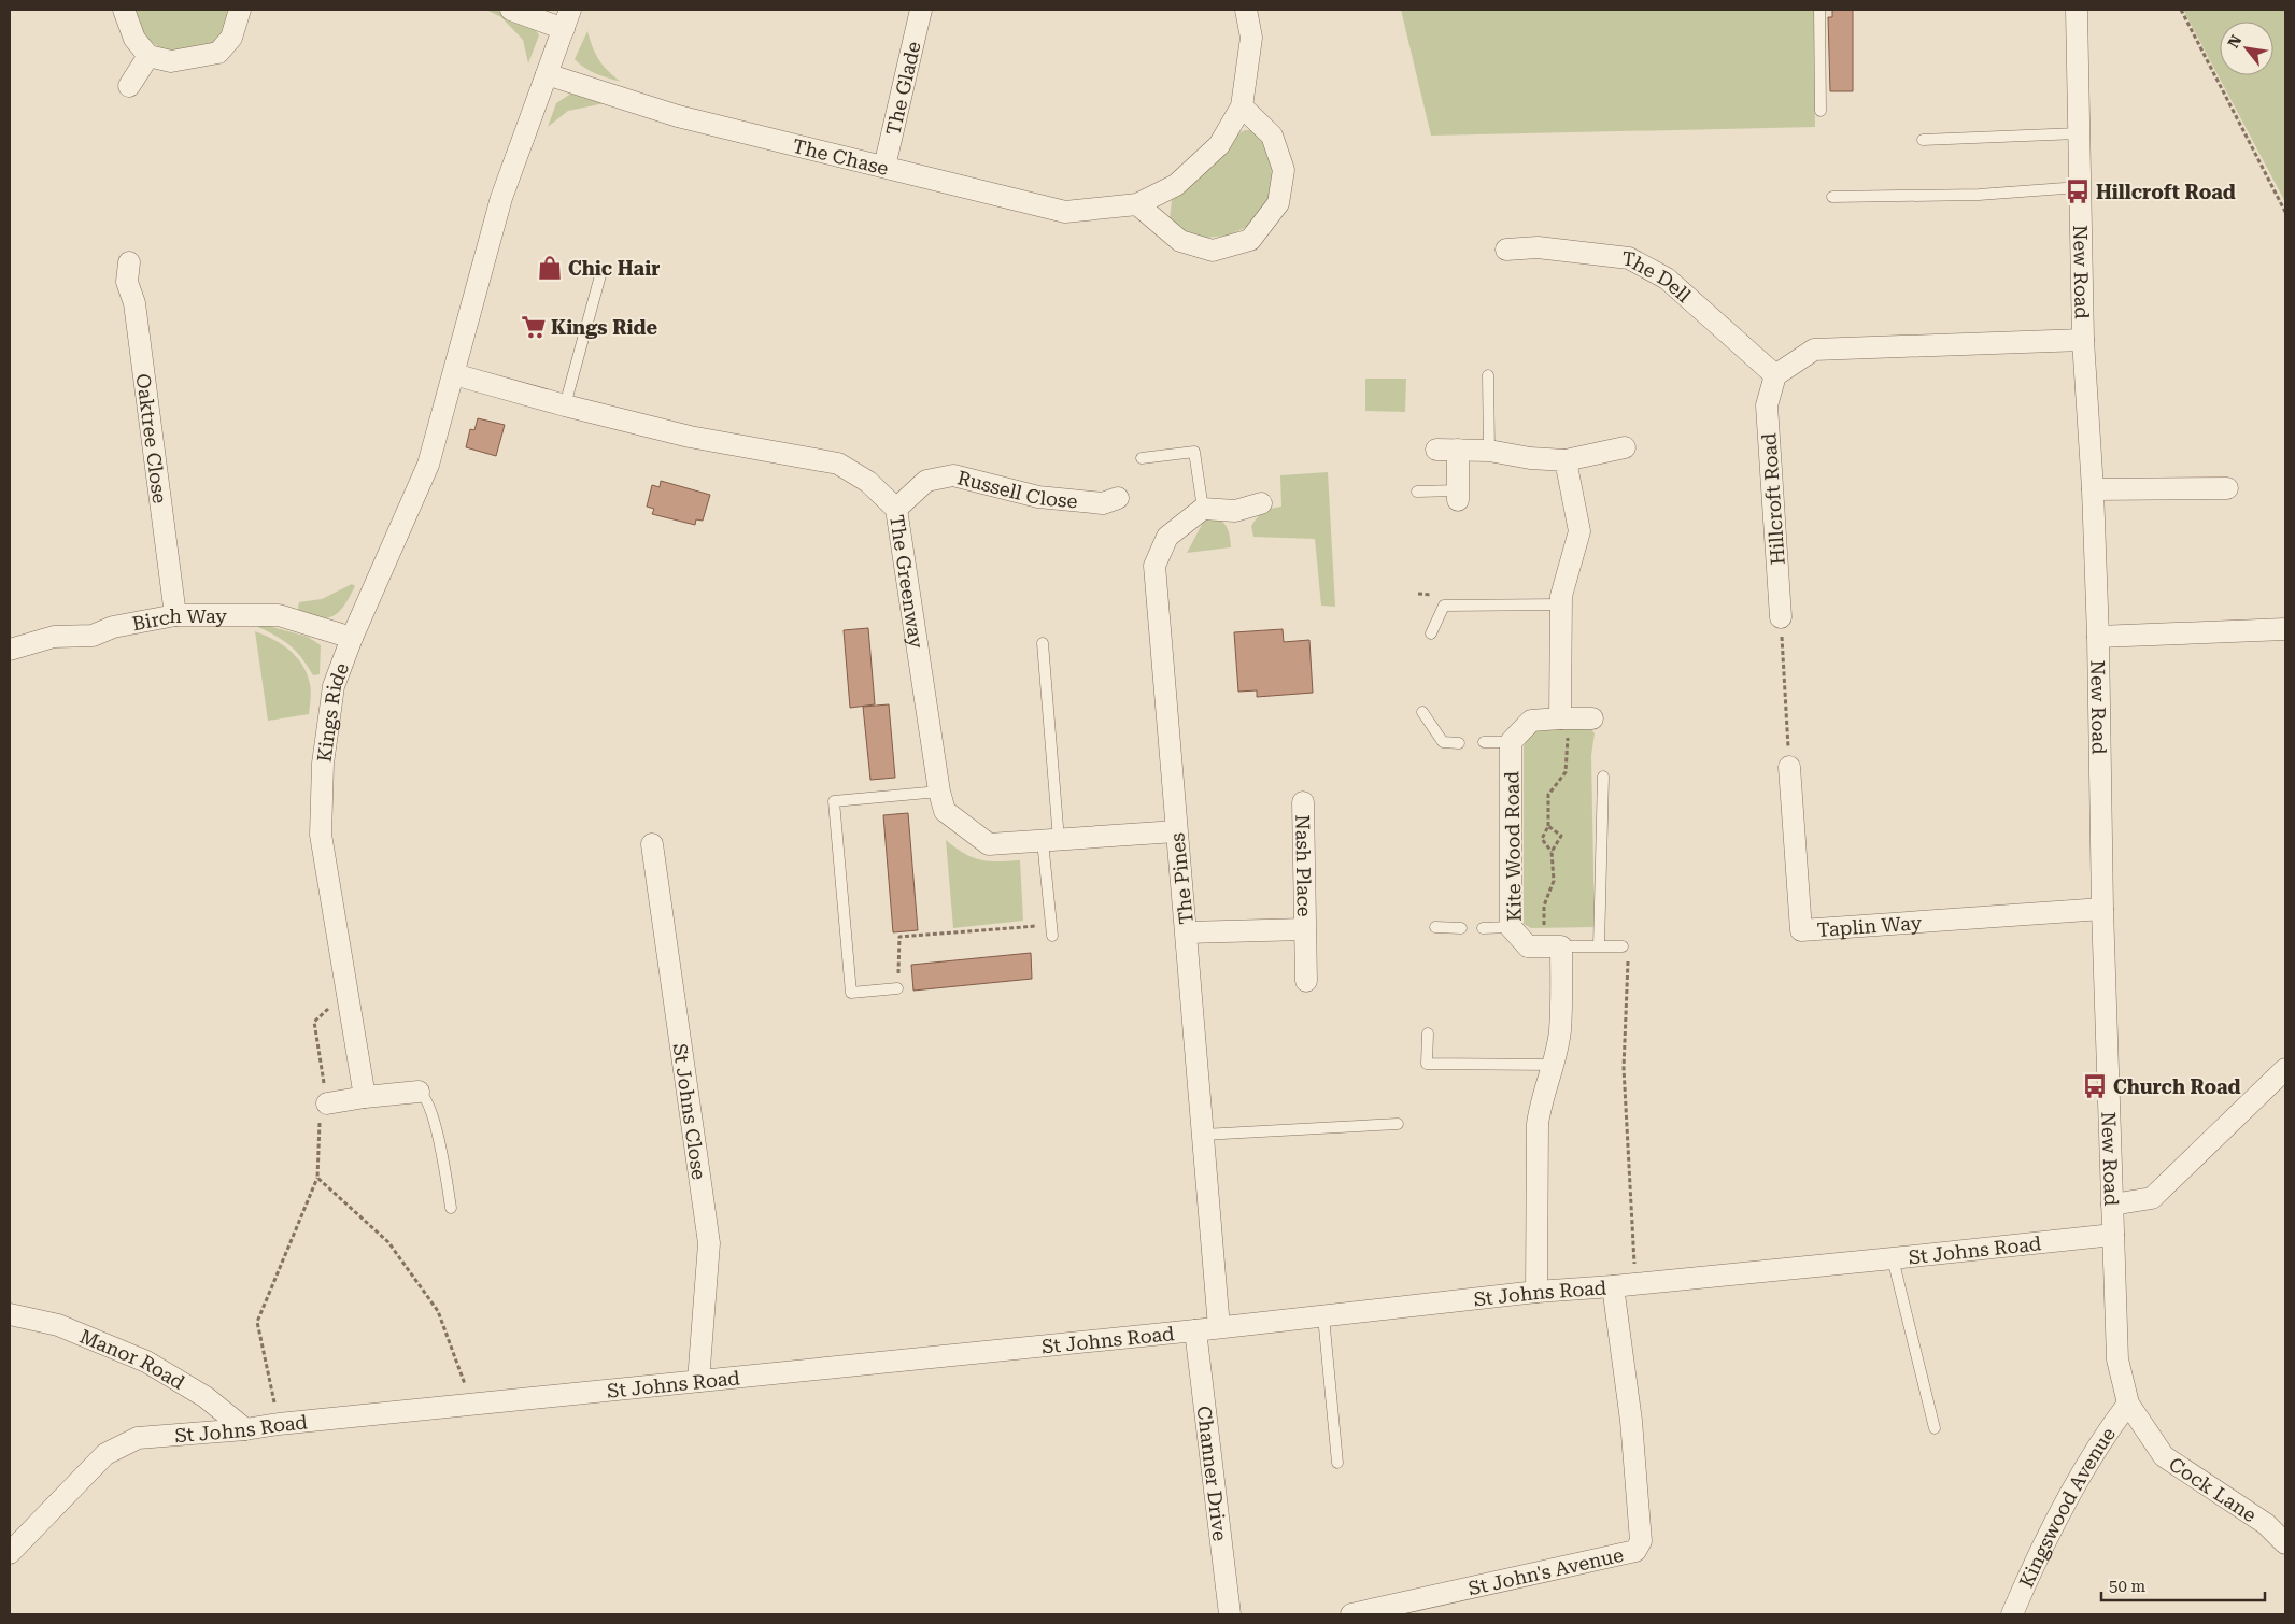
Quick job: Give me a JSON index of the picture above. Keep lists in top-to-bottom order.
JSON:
{
  "streets": {
    "street": [
      "The Glade",
      "The Chase",
      "New Road",
      "The Dell",
      "Oaktree Close",
      "Russell Close",
      "Hillcroft Road",
      "The Greenway",
      "Birch Way",
      "Kings Ride",
      "Kite Wood Road",
      "Nash Place",
      "The Pines",
      "Taplin Way",
      "St Johns Close",
      "St Johns Road",
      "Manor Road",
      "Channer Drive",
      "Cock Lane",
      "Kingswood Avenue",
      "St John's Avenue"
    ]
  },
  "crossings": [
    ["The Glade", "The Chase"],
    ["The Chase", "Kings Ride"],
    ["New Road", "Taplin Way"],
    ["New Road", "St Johns Road"],
    ["New Road", "Cock Lane"],
    ["New Road", "Kingswood Avenue"],
    ["The Dell", "Hillcroft Road"],
    ["Oaktree Close", "Birch Way"],
    ["Russell Close", "The Greenway"],
    ["The Greenway", "Kings Ride"],
    ["The Greenway", "The Pines"],
    ["Birch Way", "Kings Ride"],
    ["Nash Place", "The Pines"],
    ["The Pines", "St Johns Road"],
    ["St Johns Close", "St Johns Road"],
    ["St Johns Road", "Manor Road"],
    ["St Johns Road", "Channer Drive"],
    ["St Johns Road", "St John's Avenue"],
    ["Cock Lane", "Kingswood Avenue"]
  ],
  "places": {
    "bus stop": ["Hillcroft Road", "Church Road"],
    "shop": ["Chic Hair"],
    "supermarket": ["Kings Ride"]
  },
  "scale_bar": "50 m",
  "north": "top left"
}
